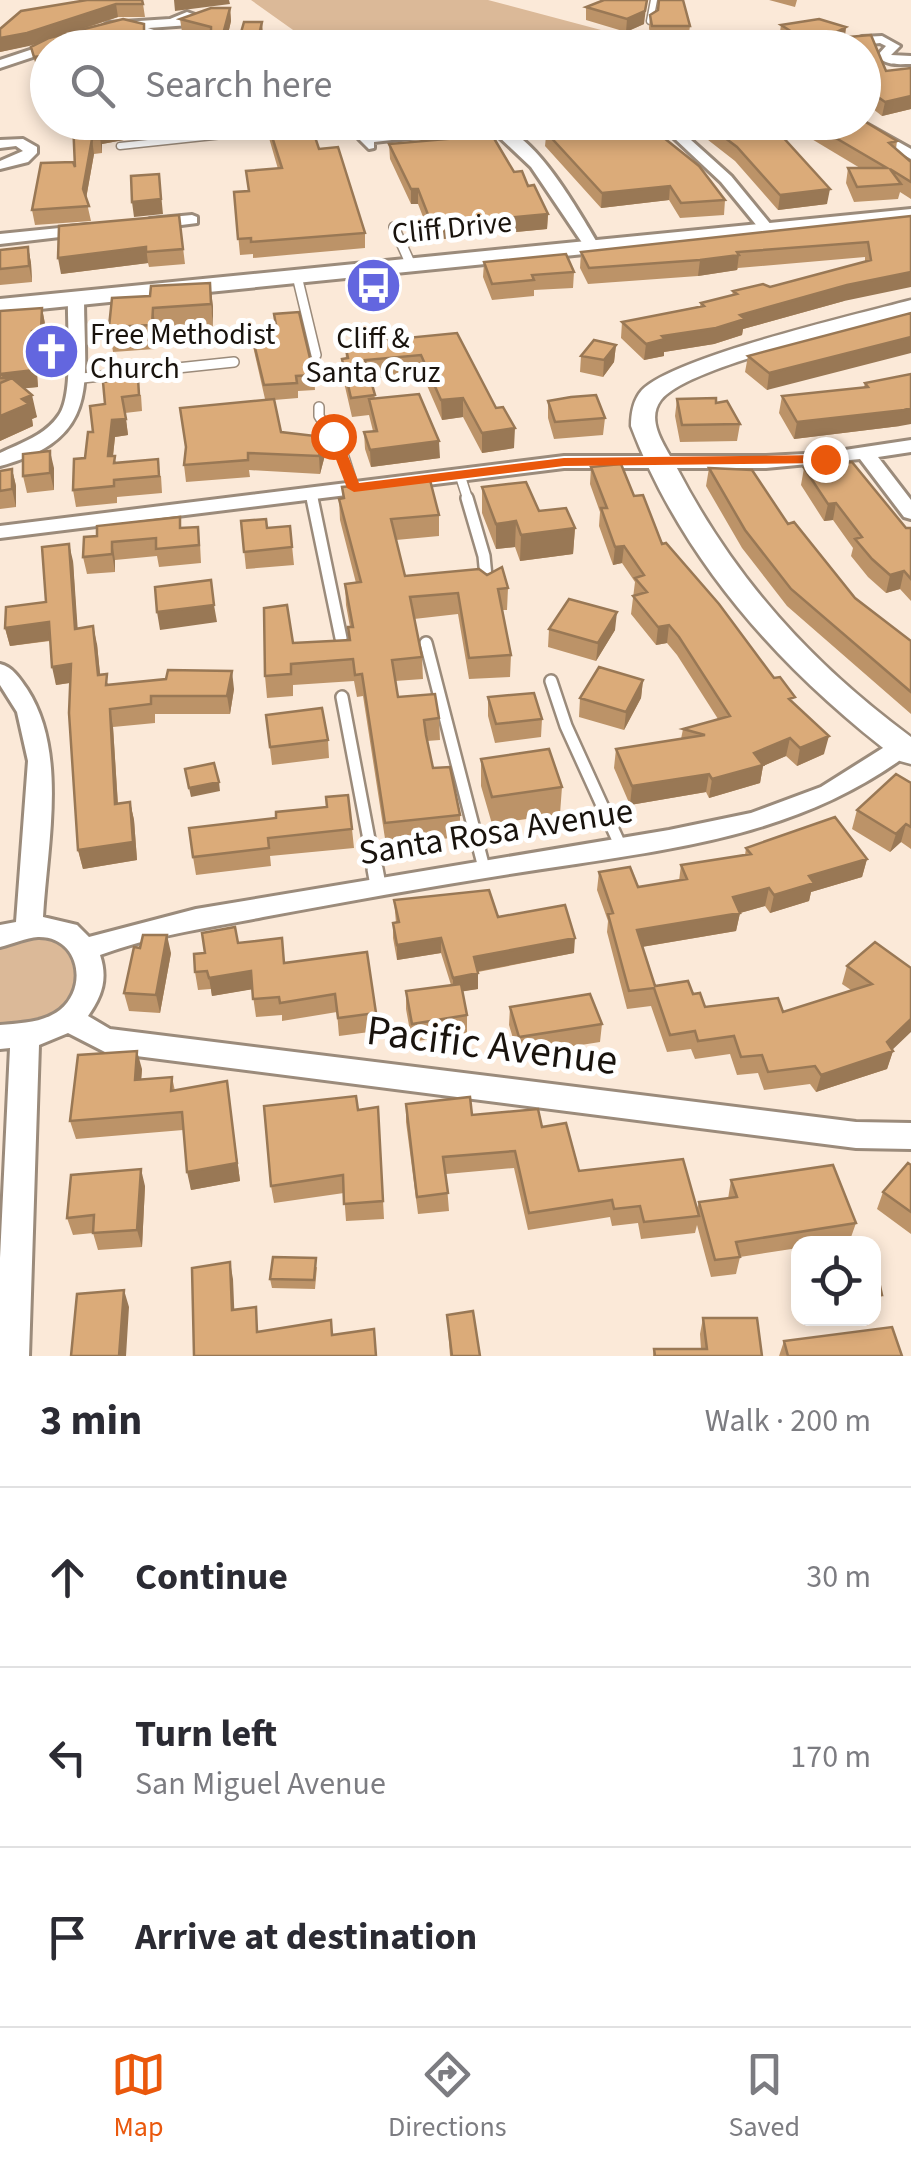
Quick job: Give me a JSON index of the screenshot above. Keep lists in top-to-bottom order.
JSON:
{
  "streets": {
    "main road": ["Cliff Drive"],
    "street": ["Santa Rosa Avenue", "Pacific Avenue"]
  },
  "places": {
    "bus stop": ["Cliff & Santa Cruz"],
    "church": ["Free Methodist Church"]
  },
  "page": {
    "search": "Search here",
    "heading": ["3 min", "Walk · 200 m"],
    "list": [
      ["Continue", "30 m"],
      ["Turn left", "San Miguel Avenue", "170 m"],
      "Arrive at destination"
    ],
    "nav": ["Map", "Directions", "Saved"]
  }
}
